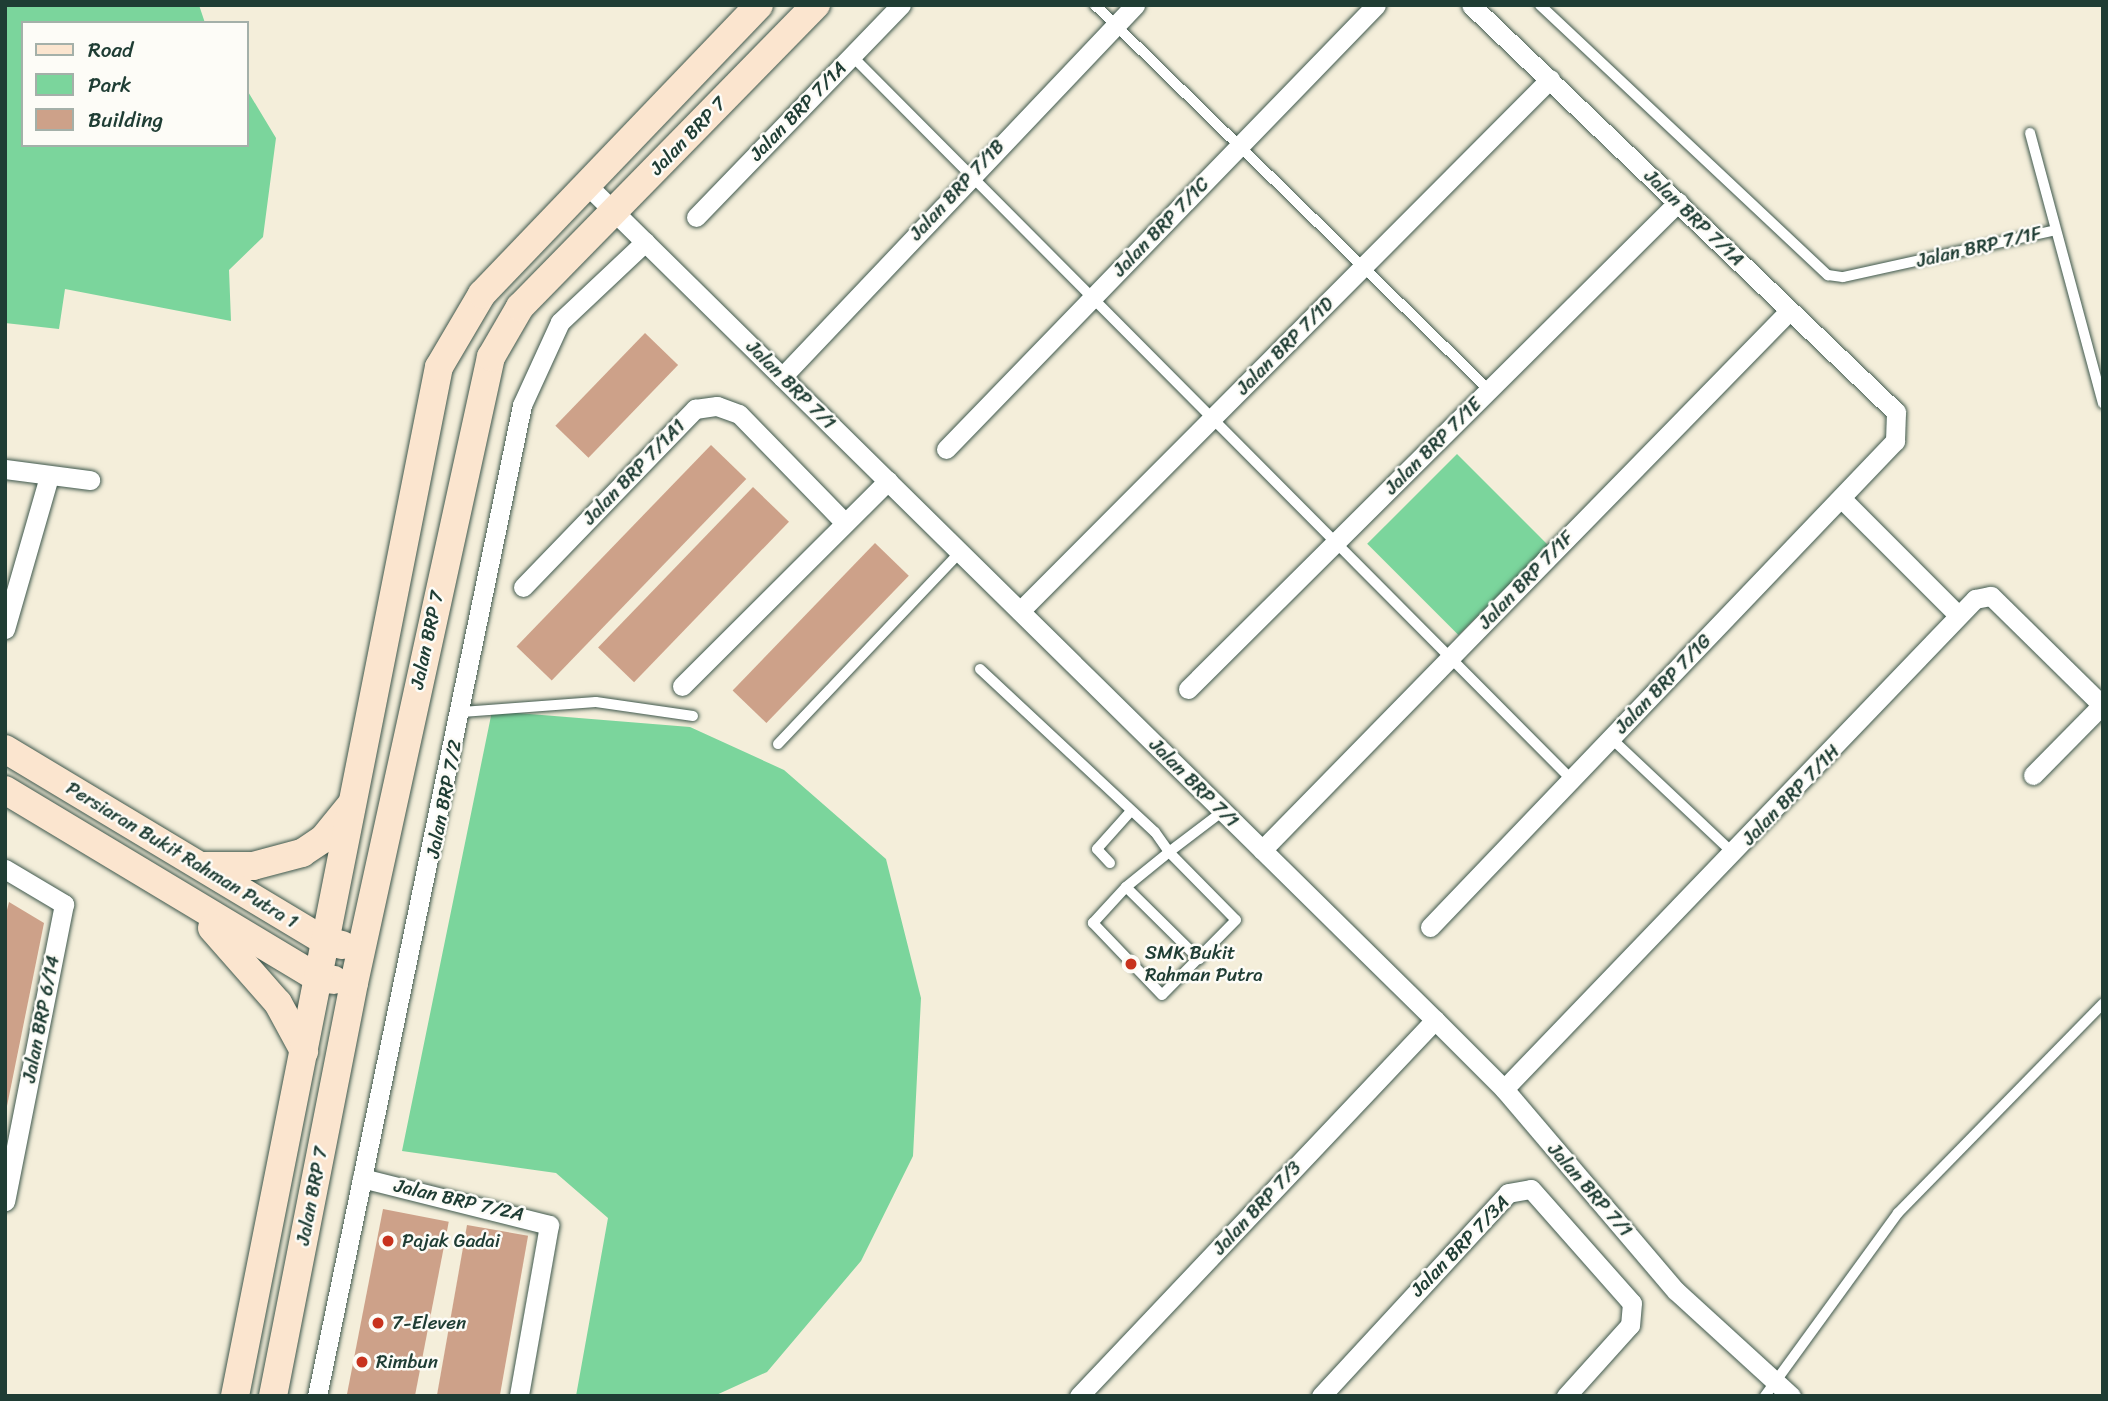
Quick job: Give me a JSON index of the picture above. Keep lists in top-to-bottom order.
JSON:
{
  "streets": {
    "main road": ["Jalan BRP 7", "Persiaran Bukit Rahman Putra 1"],
    "street": [
      "Jalan BRP 7/1A",
      "Jalan BRP 7/1B",
      "Jalan BRP 7/1C",
      "Jalan BRP 7/1F",
      "Jalan BRP 7/1D",
      "Jalan BRP 7/1",
      "Jalan BRP 7/1E",
      "Jalan BRP 7/1A1",
      "Jalan BRP 7/1G",
      "Jalan BRP 7/1H",
      "Jalan BRP 7/2",
      "Jalan BRP 6/14",
      "Jalan BRP 7/2A",
      "Jalan BRP 7/3",
      "Jalan BRP 7/3A"
    ]
  },
  "crossings": [
    ["Jalan BRP 7/1A", "Jalan BRP 7/1F"],
    ["Jalan BRP 7/1A", "Jalan BRP 7/1D"],
    ["Jalan BRP 7/1A", "Jalan BRP 7/1E"],
    ["Jalan BRP 7/1A", "Jalan BRP 7/1G"],
    ["Jalan BRP 7", "Jalan BRP 7/1"],
    ["Jalan BRP 7", "Persiaran Bukit Rahman Putra 1"],
    ["Jalan BRP 7/1B", "Jalan BRP 7/1"],
    ["Jalan BRP 7/1F", "Jalan BRP 7/1"],
    ["Jalan BRP 7/1D", "Jalan BRP 7/1"],
    ["Jalan BRP 7/1", "Jalan BRP 7/1H"],
    ["Jalan BRP 7/1", "Jalan BRP 7/2"],
    ["Jalan BRP 7/1", "Jalan BRP 7/3"],
    ["Jalan BRP 7/2", "Jalan BRP 7/2A"]
  ],
  "places": [
    "SMK Bukit Rahman Putra",
    "Pajak Gadai",
    "7-Eleven",
    "Rimbun"
  ],
  "legend": ["Road", "Park", "Building"]
}
